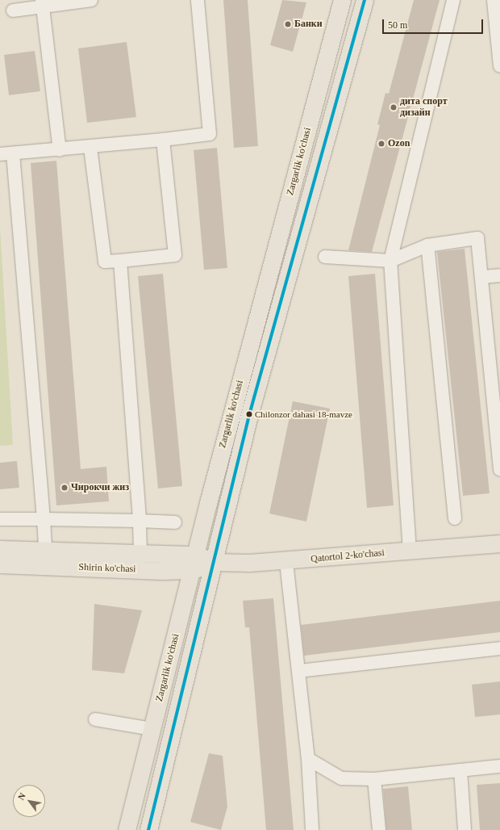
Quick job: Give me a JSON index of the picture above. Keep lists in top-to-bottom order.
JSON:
{
  "streets": {
    "main road": ["Zargarlik ko'chasi", "Qatortol 2-ko'chasi", "Shirin ko'chasi"]
  },
  "crossings": [
    ["Zargarlik ko'chasi", "Qatortol 2-ko'chasi"],
    ["Zargarlik ko'chasi", "Shirin ko'chasi"],
    ["Qatortol 2-ko'chasi", "Shirin ko'chasi"]
  ],
  "places": [
    "Банки",
    "дита спорт дизайн",
    "Ozon",
    "Chilonzor dahasi 18-mavze",
    "Чирокчи жиз"
  ],
  "scale_bar": "50 m",
  "north": "top left"
}
